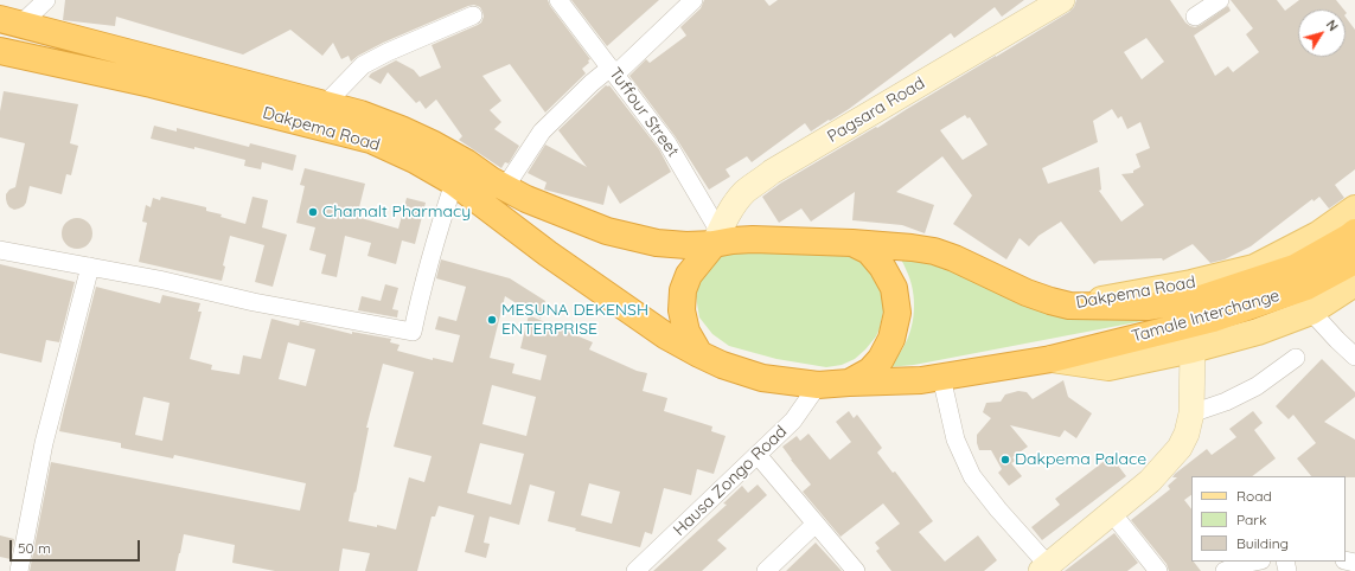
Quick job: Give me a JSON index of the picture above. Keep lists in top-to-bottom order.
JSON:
{
  "streets": {
    "highway": ["Dakpema Road", "Tamale Interchange"],
    "street": ["Pagsara Road", "Tuffour Street", "Hausa Zongo Road"]
  },
  "crossings": [
    ["Pagsara Road", "Tuffour Street"],
    ["Pagsara Road", "Dakpema Road"],
    ["Tuffour Street", "Dakpema Road"],
    ["Dakpema Road", "Tamale Interchange"],
    ["Dakpema Road", "Hausa Zongo Road"]
  ],
  "places": ["Chamalt Pharmacy", "MESUNA DEKENSH ENTERPRISE", "Dakpema Palace"],
  "legend": ["Road", "Park", "Building"],
  "scale_bar": "50 m",
  "north": "top right"
}
